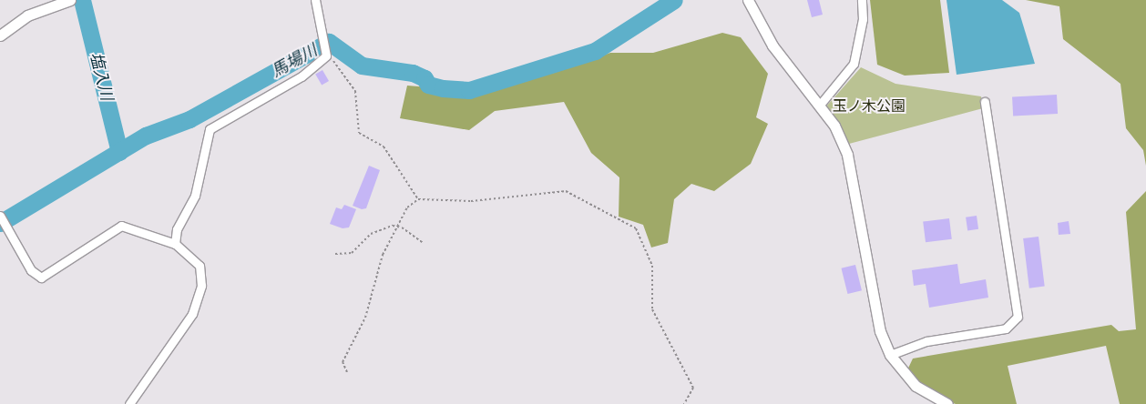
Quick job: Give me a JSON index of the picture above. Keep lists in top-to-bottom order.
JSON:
{
  "water": ["馬場川", "塩入川"],
  "parks": ["玉ノ木公園"]
}
